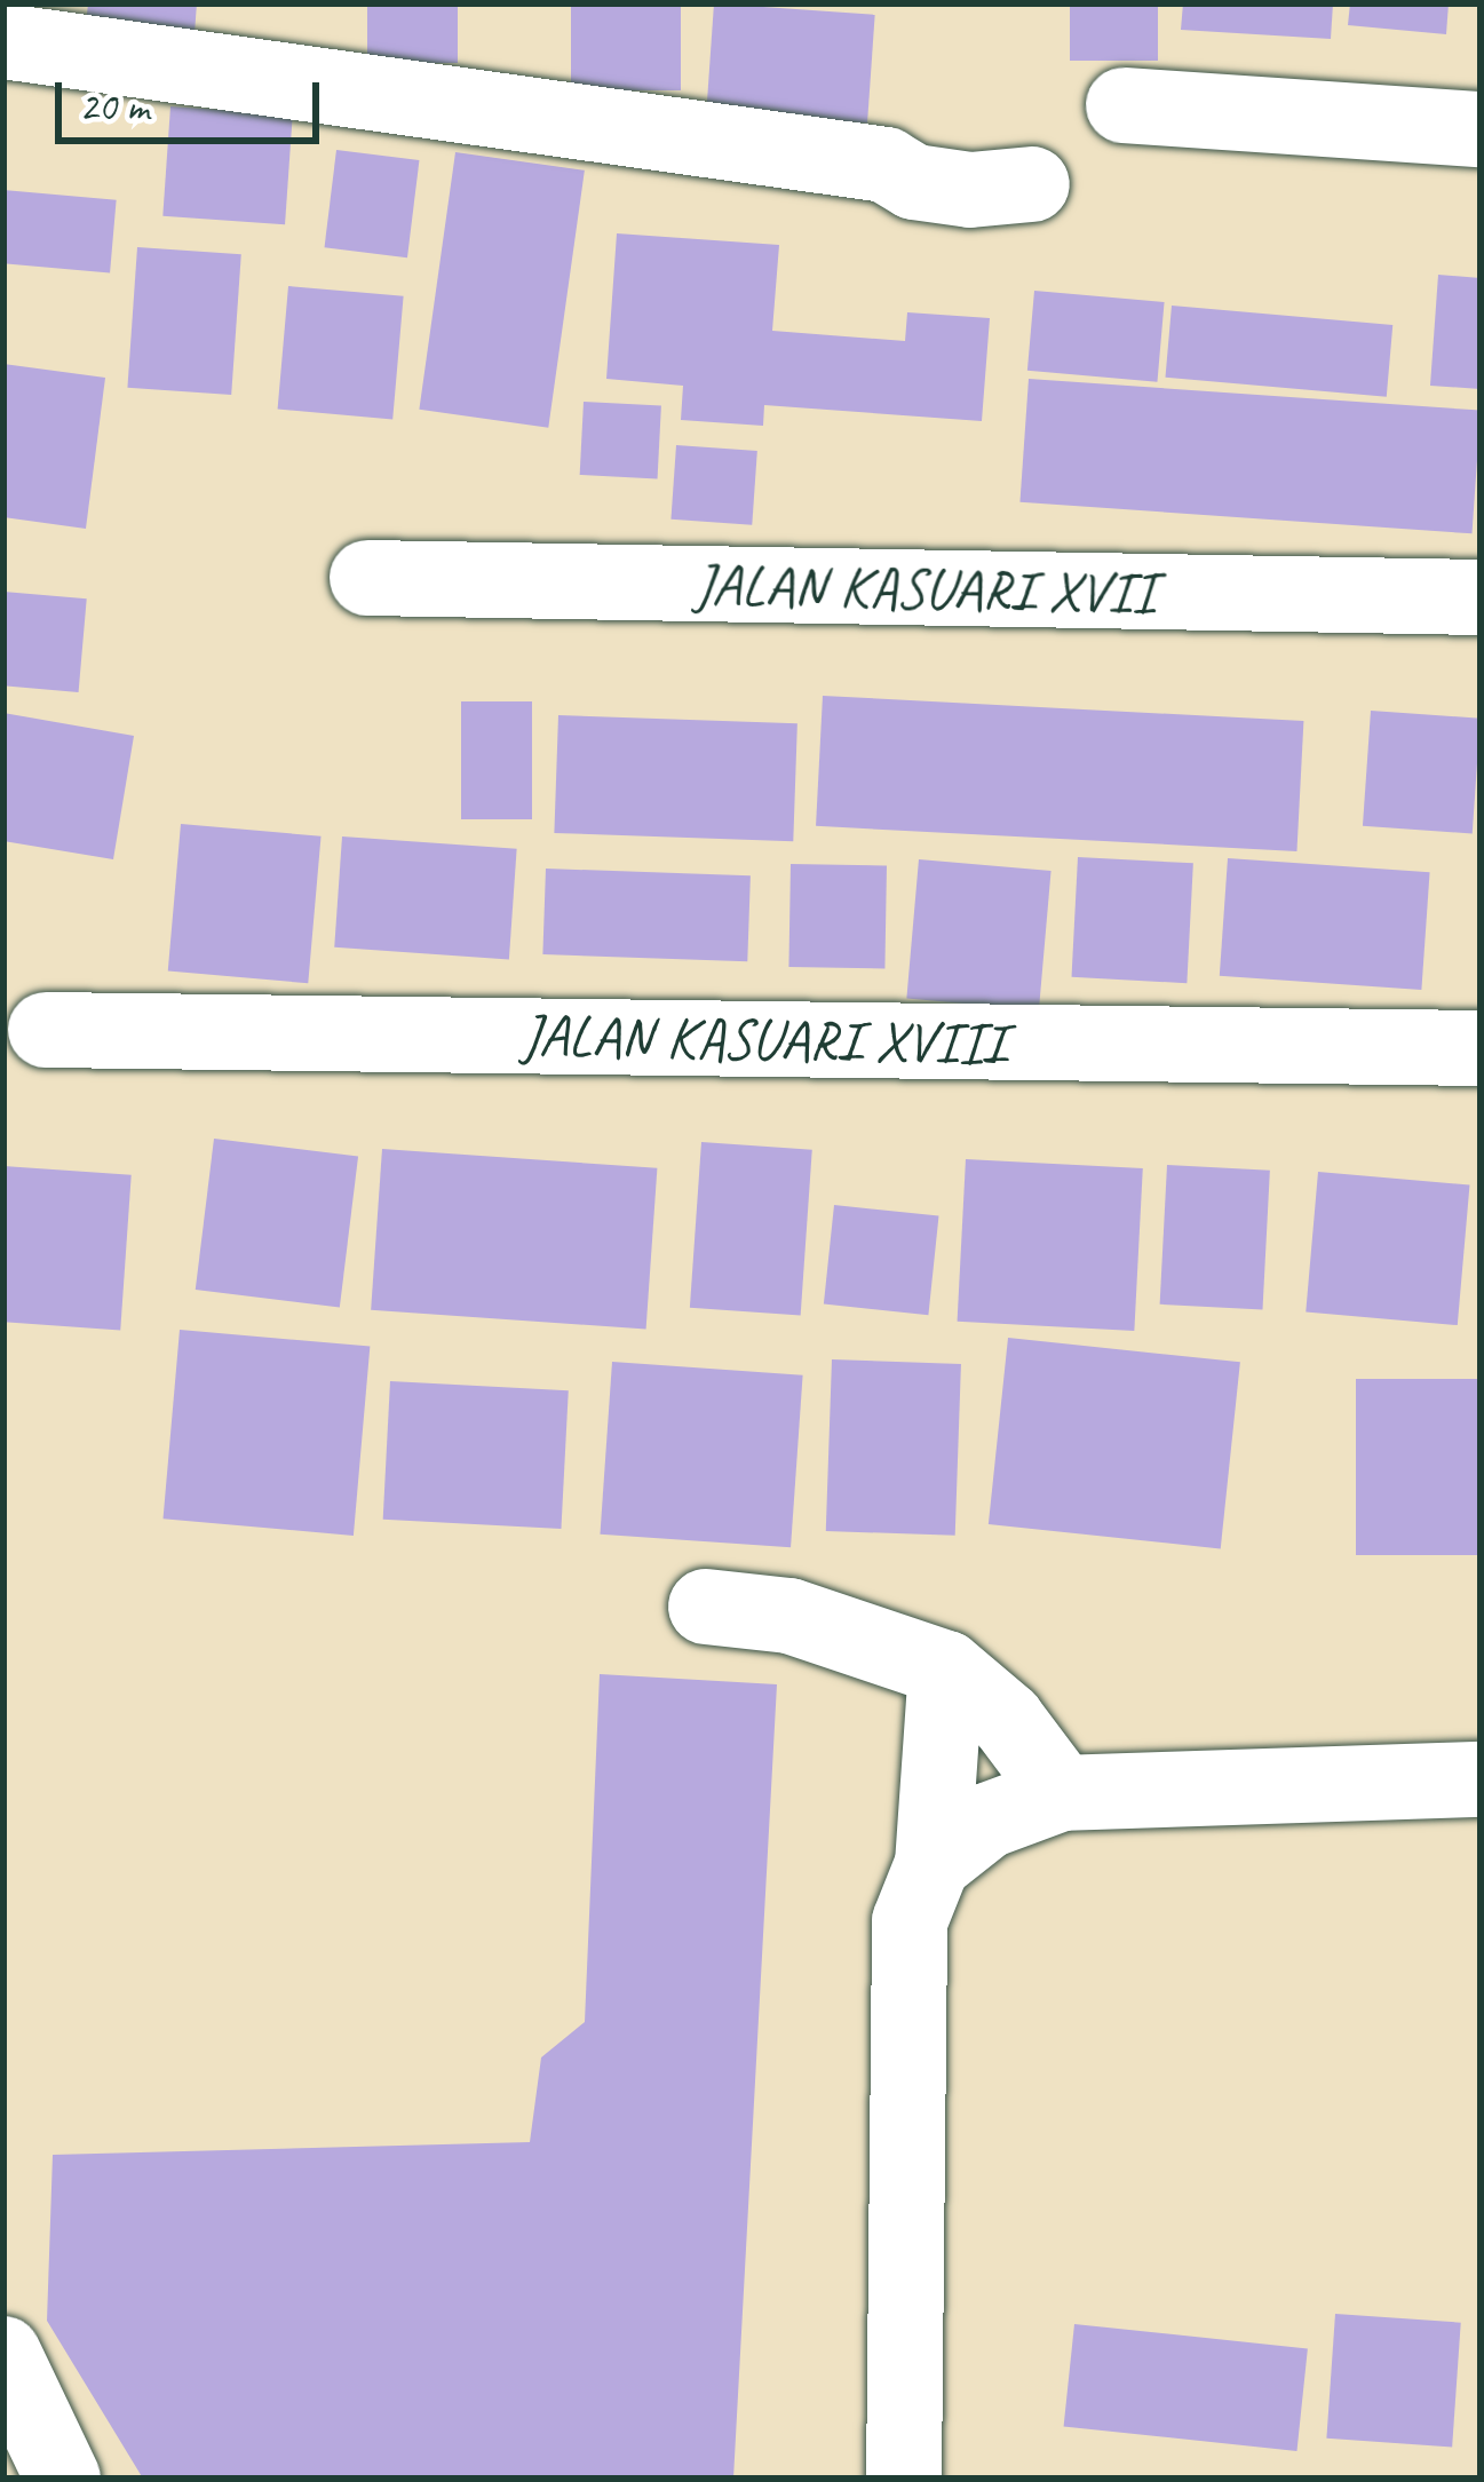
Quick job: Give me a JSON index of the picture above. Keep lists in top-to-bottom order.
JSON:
{
  "streets": {
    "street": ["JALAN KASUARI XVII", "JALAN KASUARI XVIII"]
  },
  "scale_bar": "20 m"
}
